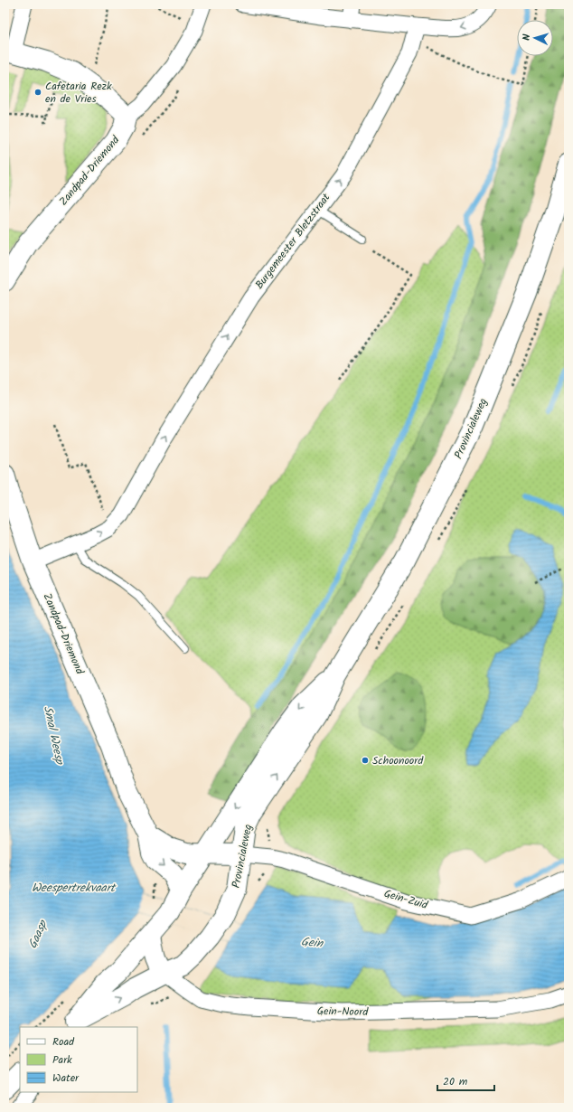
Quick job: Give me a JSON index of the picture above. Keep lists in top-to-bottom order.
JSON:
{
  "streets": {
    "main road": ["Zandpad-Driemond", "Provincialeweg", "Gein-Noord"],
    "street": ["Burgemeester Bletzstraat", "Gein-Zuid"]
  },
  "crossings": [
    ["Zandpad-Driemond", "Burgemeester Bletzstraat"],
    ["Zandpad-Driemond", "Provincialeweg"],
    ["Provincialeweg", "Gein-Zuid"],
    ["Provincialeweg", "Gein-Noord"]
  ],
  "one_way": ["Burgemeester Bletzstraat"],
  "water": [
    "Smal Weesp",
    "Weespertrekvaart",
    "Gaasp",
    "Gein"
  ],
  "places": ["Cafetaria Rezk en de Vries", "Schoonoord"],
  "legend": ["Road", "Park", "Water"],
  "scale_bar": "20 m",
  "north": "left"
}
